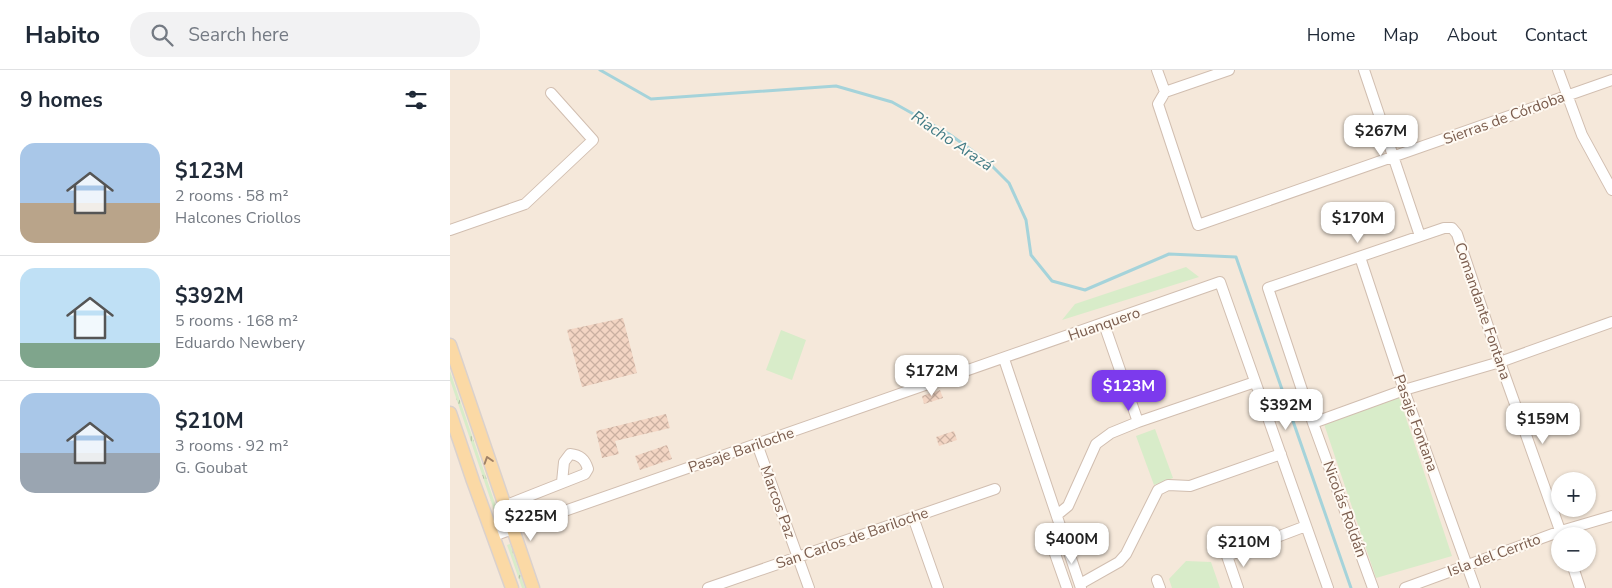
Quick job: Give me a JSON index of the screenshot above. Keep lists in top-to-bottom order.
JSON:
{
  "streets": {
    "street": [
      "Sierras de Córdoba",
      "Comandante Fontana",
      "Huanquero",
      "Pasaje Fontana",
      "Pasaje Bariloche",
      "Marcos Paz",
      "Nicolás Roldán",
      "San Carlos de Bariloche",
      "Isla del Cerrito"
    ]
  },
  "crossings": [
    ["Huanquero", "Pasaje Bariloche"],
    ["Pasaje Fontana", "Nicolás Roldán"],
    ["Pasaje Fontana", "Isla del Cerrito"],
    ["Pasaje Bariloche", "Marcos Paz"],
    ["Marcos Paz", "San Carlos de Bariloche"]
  ],
  "water": ["Riacho Arazá"],
  "page": {
    "header": "Habito",
    "search": "Search here",
    "nav": [
      "Home",
      "Map",
      "About",
      "Contact"
    ],
    "heading": "9 homes",
    "price": [
      "$267M",
      "$170M",
      "$172M",
      "$123M",
      "$392M",
      "$159M",
      "$225M",
      "$400M",
      "$210M"
    ],
    "list": [
      {
        "name": "$123M",
        "note": "2 rooms · 58 m² · Halcones Criollos"
      },
      {
        "name": "$392M",
        "note": "5 rooms · 168 m² · Eduardo Newbery"
      },
      {
        "name": "$210M",
        "note": "3 rooms · 92 m² · G. Goubat"
      }
    ],
    "map_buttons": ["+", "−"]
  }
}
